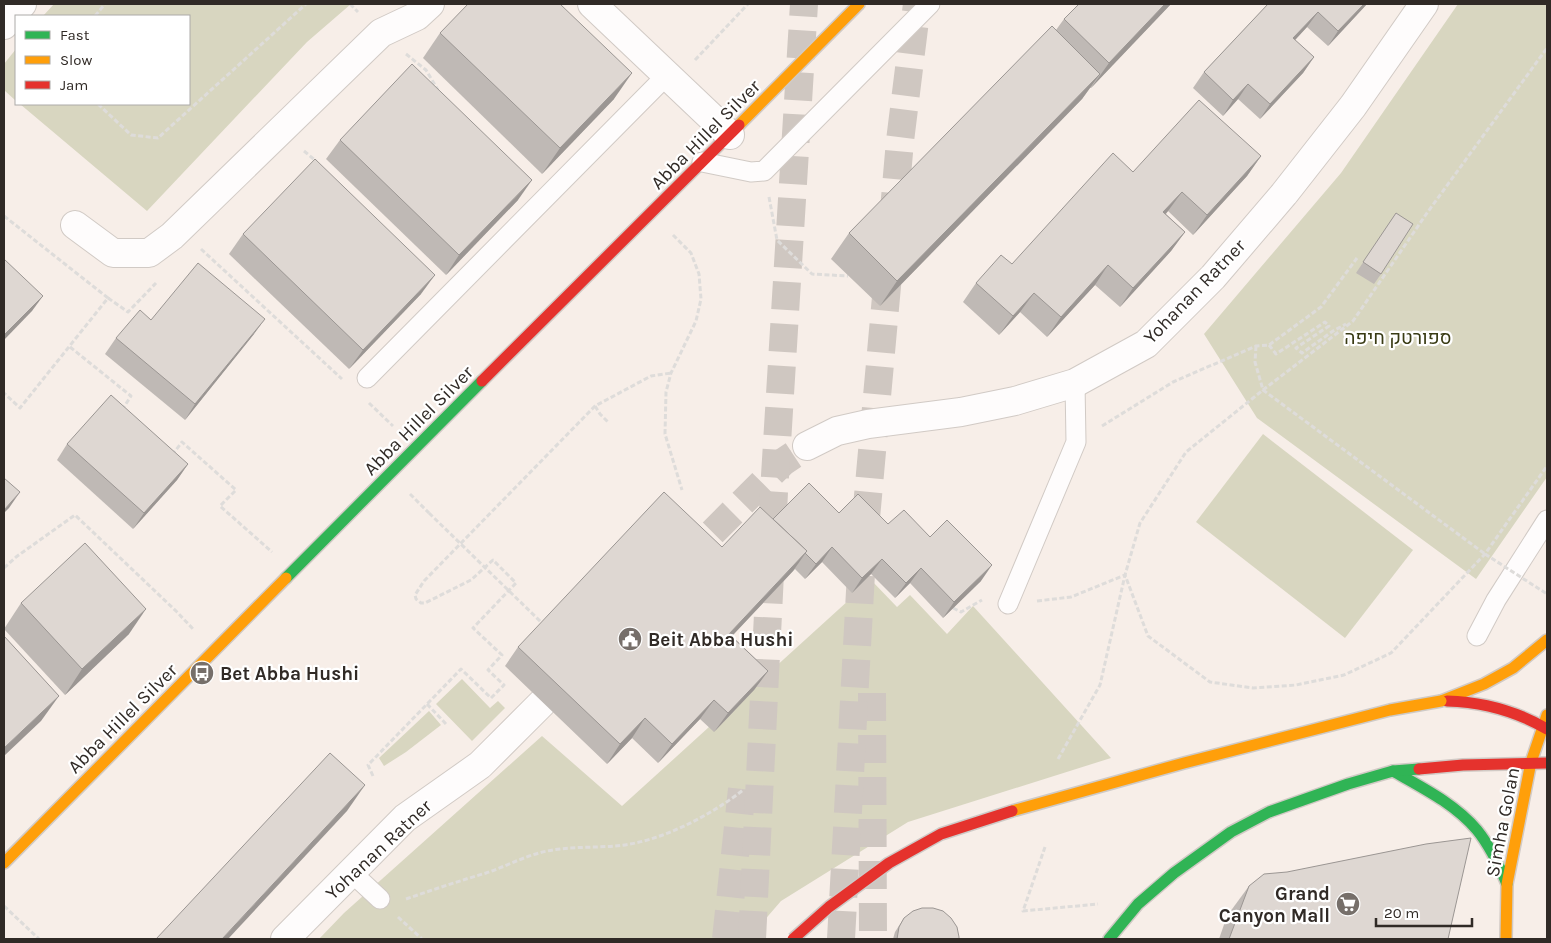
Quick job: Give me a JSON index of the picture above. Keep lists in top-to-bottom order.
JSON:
{
  "streets": {
    "main road": ["Abba Hillel Silver", "Simha Golan"],
    "street": ["Yohanan Ratner"]
  },
  "parks": ["ספורטק חיפה"],
  "places": {
    "public building": ["Beit Abba Hushi"],
    "bus stop": ["Bet Abba Hushi"],
    "supermarket": ["Grand Canyon Mall"]
  },
  "legend": ["Fast", "Slow", "Jam"],
  "scale_bar": "20 m"
}
